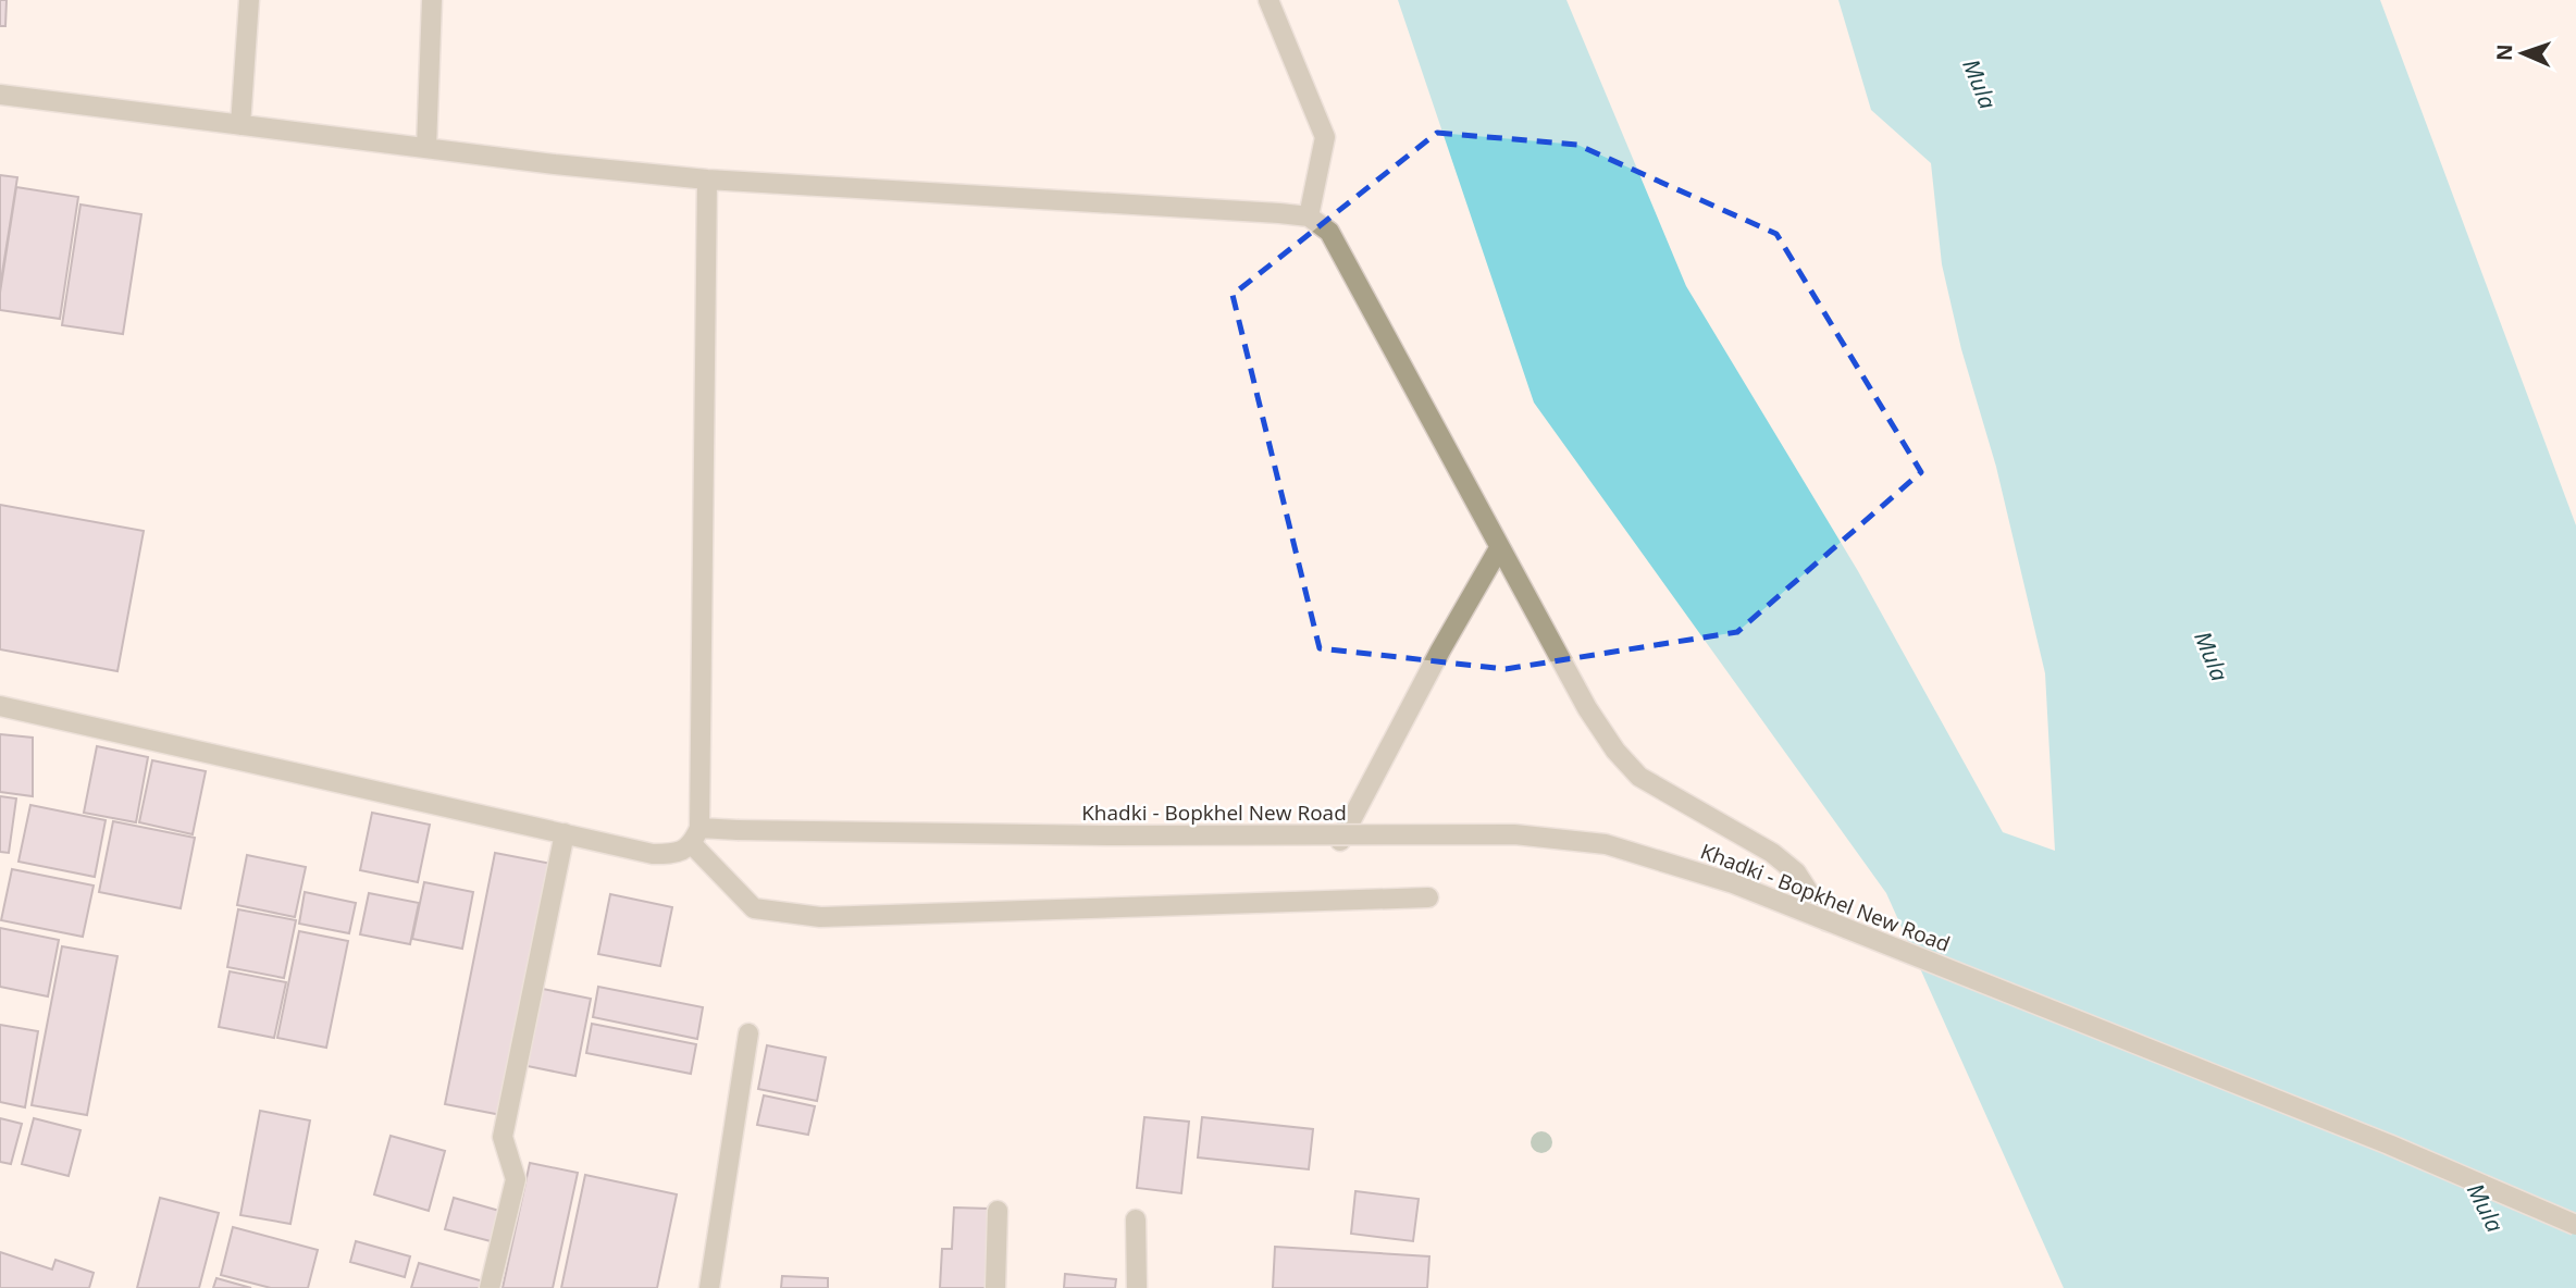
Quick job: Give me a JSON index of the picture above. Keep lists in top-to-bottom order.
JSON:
{
  "streets": {
    "street": ["Khadki - Bopkhel New Road"]
  },
  "water": ["Mula"],
  "north": "left"
}
